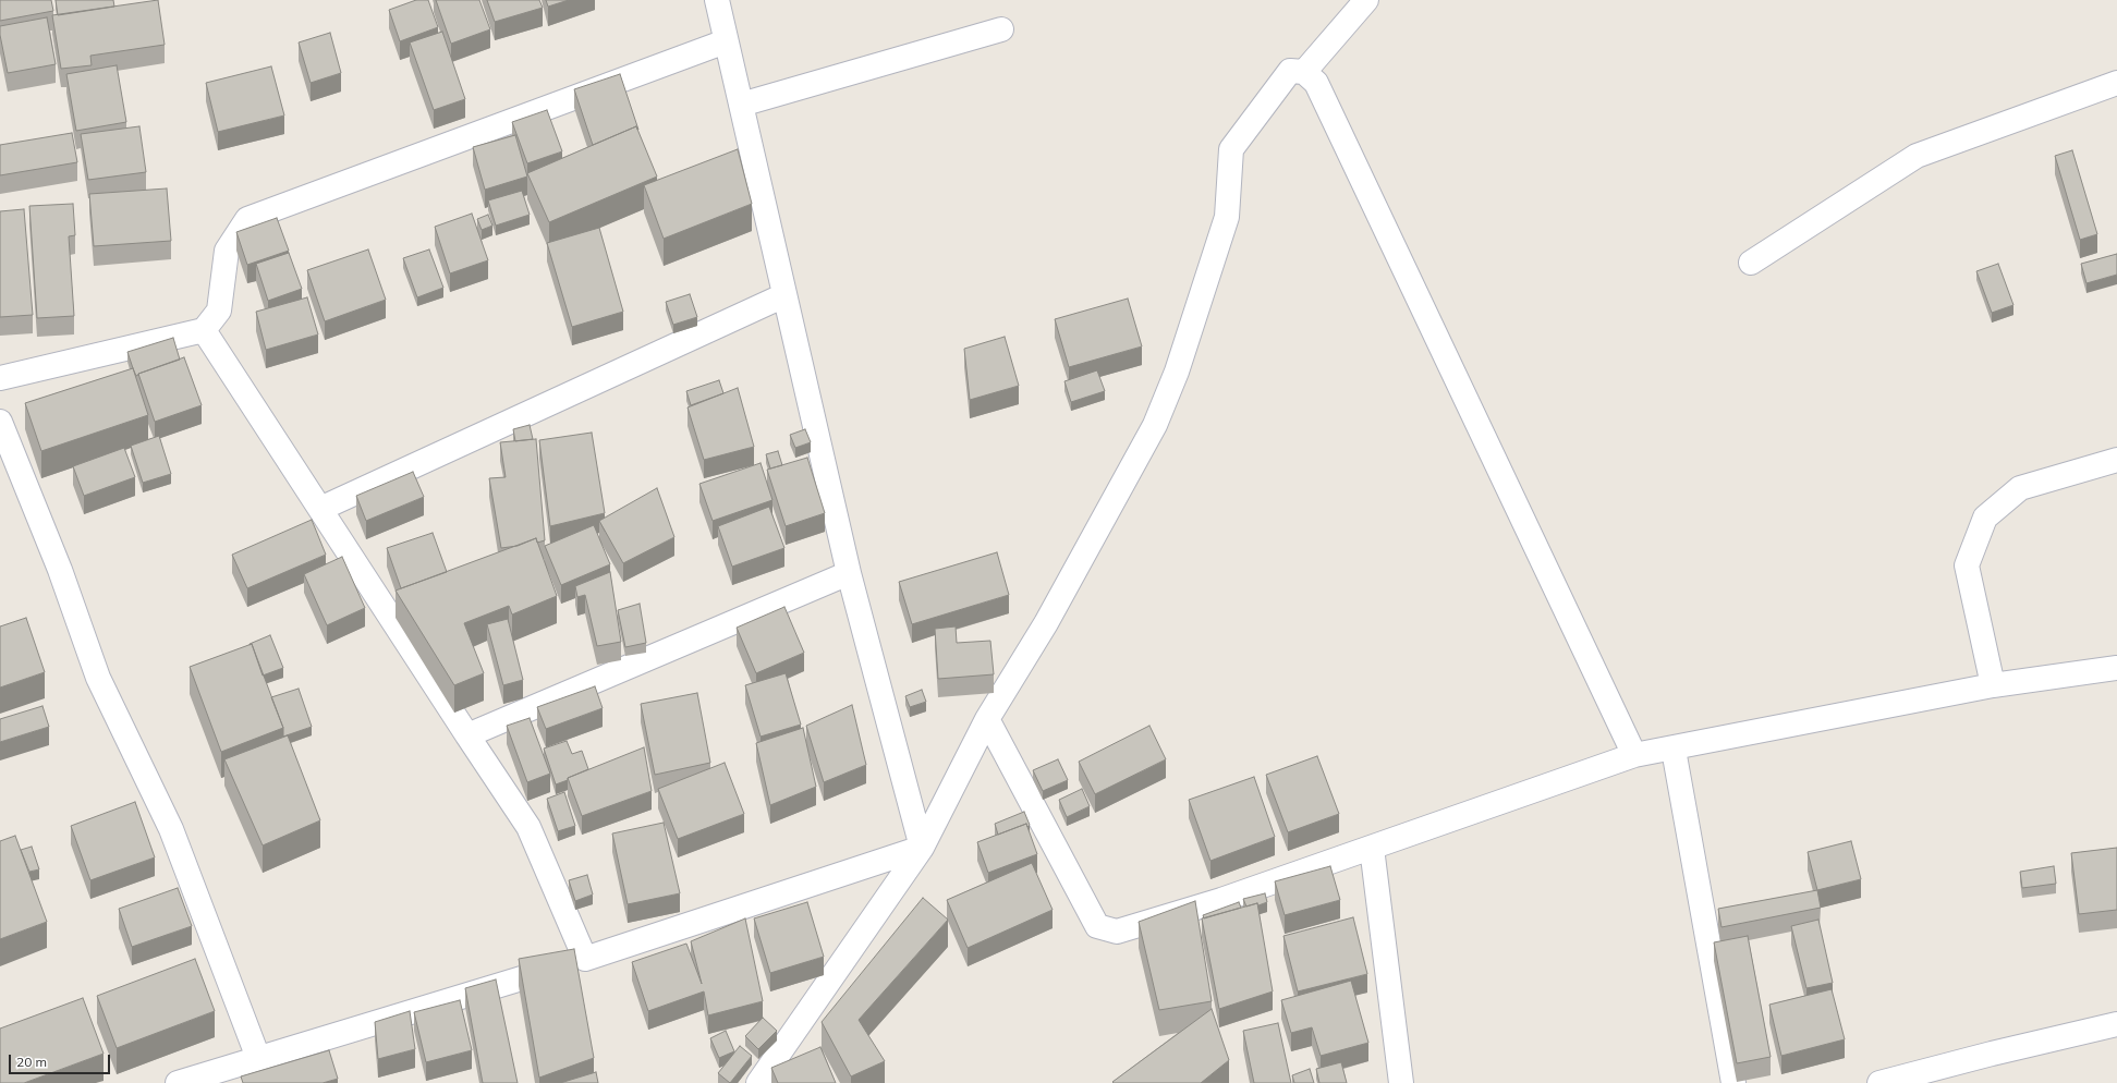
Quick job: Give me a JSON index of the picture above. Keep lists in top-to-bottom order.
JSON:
{
  "scale_bar": "20 m"
}
